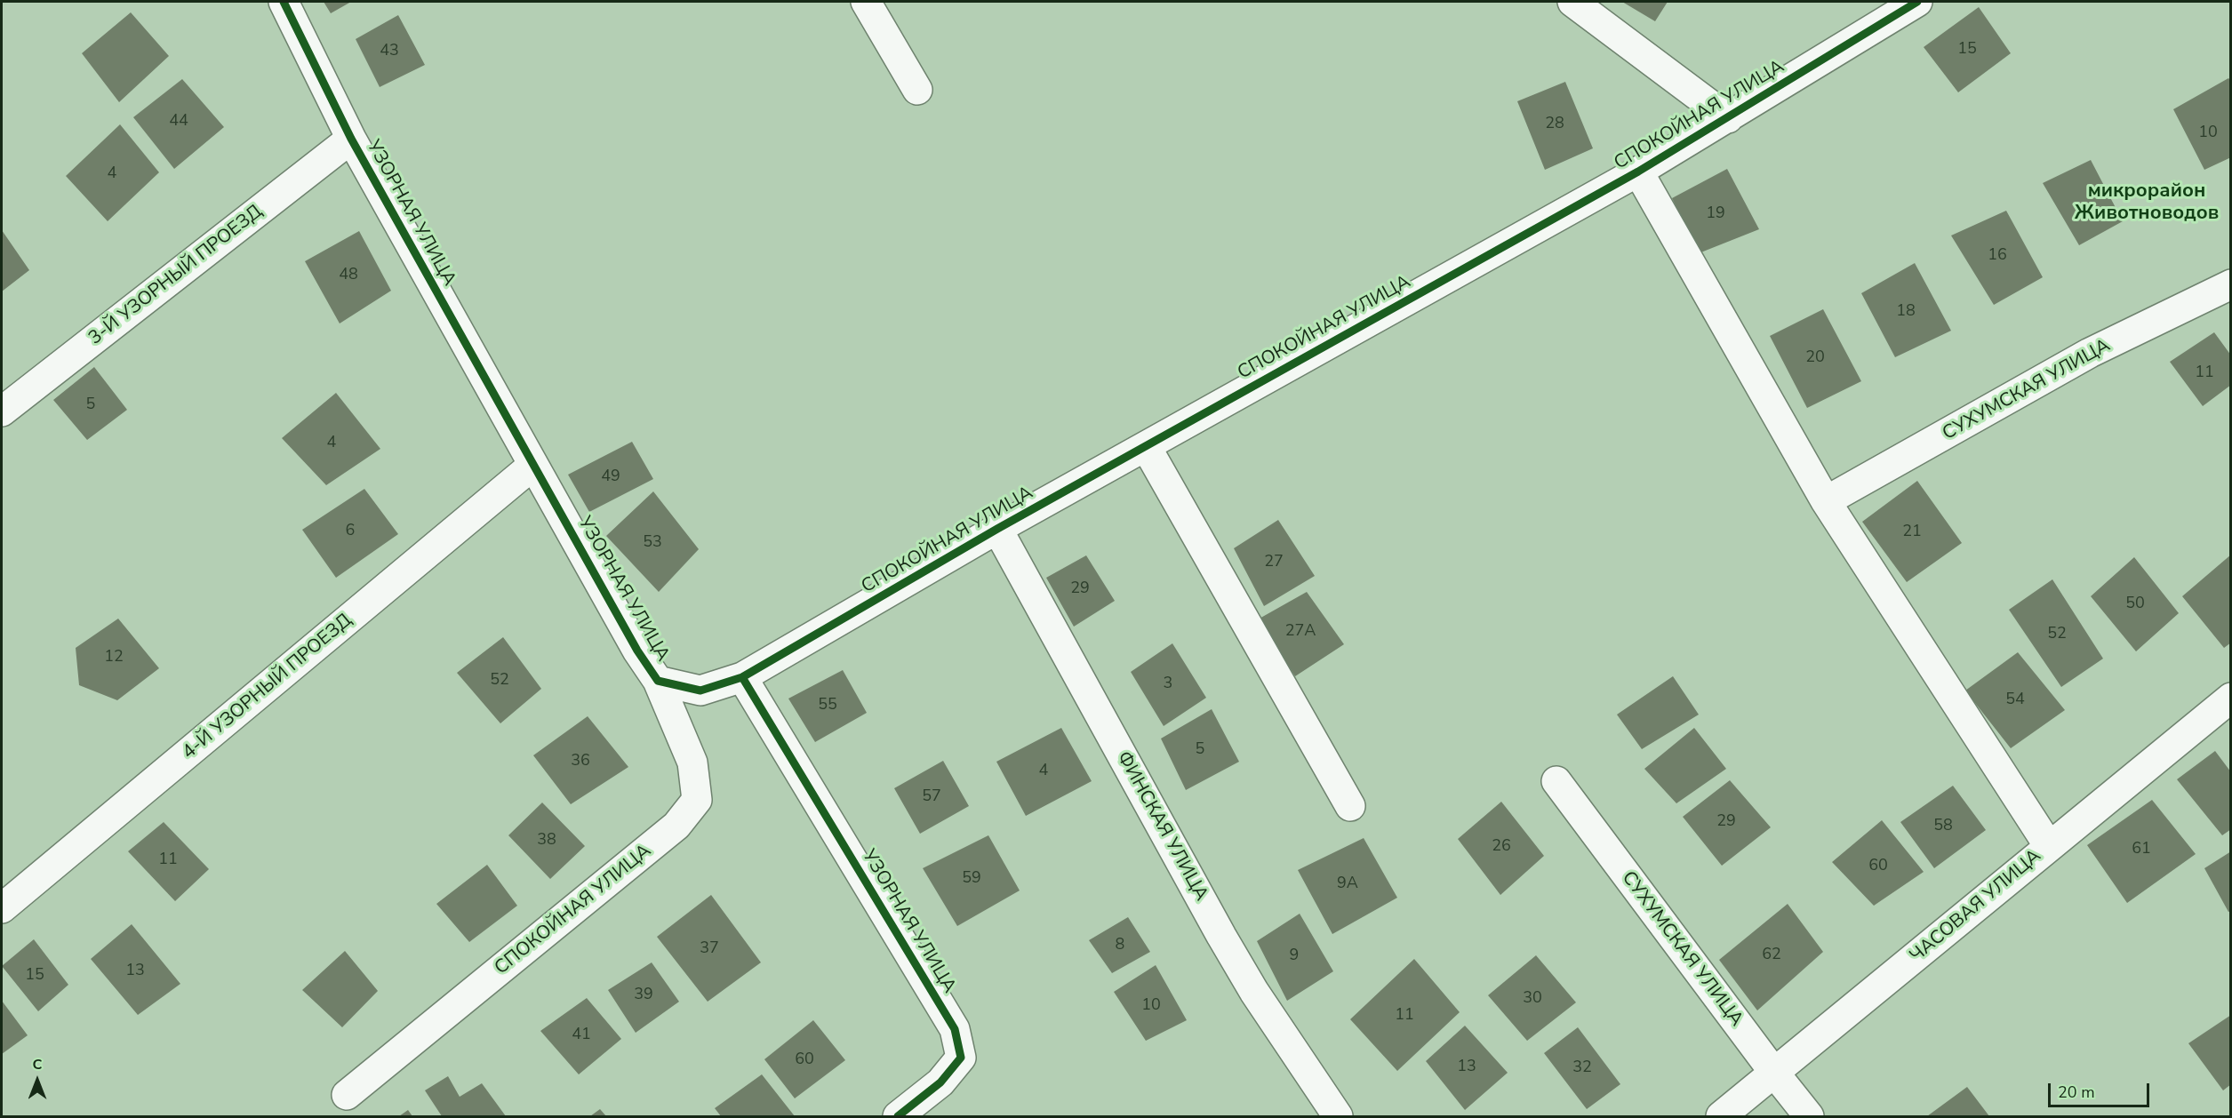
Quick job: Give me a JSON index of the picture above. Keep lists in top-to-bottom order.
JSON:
{
  "streets": {
    "street": [
      "СПОКОЙНАЯ УЛИЦА",
      "УЗОРНАЯ УЛИЦА",
      "3-Й УЗОРНЫЙ ПРОЕЗД",
      "СУХУМСКАЯ УЛИЦА",
      "4-Й УЗОРНЫЙ ПРОЕЗД",
      "ФИНСКАЯ УЛИЦА",
      "ЧАСОВАЯ УЛИЦА"
    ]
  },
  "crossings": [
    ["СПОКОЙНАЯ УЛИЦА", "УЗОРНАЯ УЛИЦА"],
    ["СПОКОЙНАЯ УЛИЦА", "ФИНСКАЯ УЛИЦА"],
    ["УЗОРНАЯ УЛИЦА", "3-Й УЗОРНЫЙ ПРОЕЗД"],
    ["УЗОРНАЯ УЛИЦА", "4-Й УЗОРНЫЙ ПРОЕЗД"],
    ["СУХУМСКАЯ УЛИЦА", "ЧАСОВАЯ УЛИЦА"]
  ],
  "districts": ["микрорайон Животноводов"],
  "house_numbers": [
    "15",
    "43",
    "44",
    "28",
    "10",
    "4",
    "19",
    "16",
    "48",
    "18",
    "20",
    "11",
    "5",
    "4",
    "49",
    "6",
    "21",
    "53",
    "27",
    "29",
    "50",
    "27А",
    "52",
    "12",
    "52",
    "3",
    "54",
    "55",
    "5",
    "36",
    "4",
    "57",
    "29",
    "58",
    "38",
    "26",
    "61",
    "11",
    "60",
    "59",
    "9А",
    "8",
    "37",
    "62",
    "9",
    "13",
    "15",
    "39",
    "30",
    "10",
    "11",
    "41",
    "60",
    "13",
    "32"
  ],
  "scale_bar": "20 m",
  "north": "top"
}
